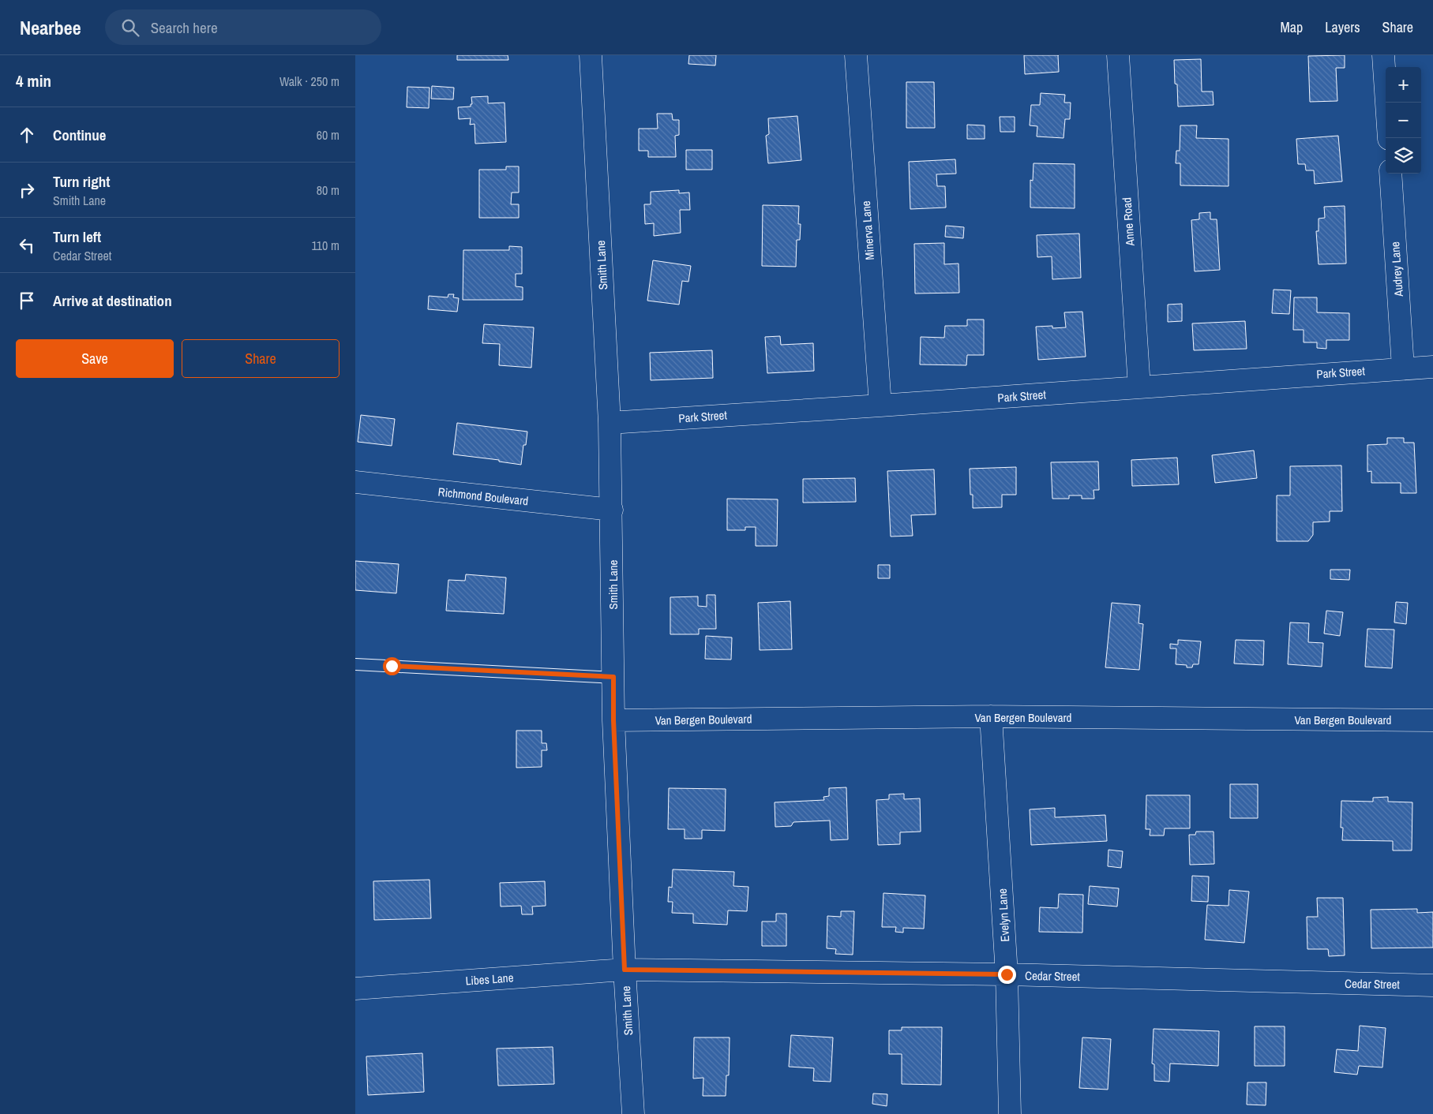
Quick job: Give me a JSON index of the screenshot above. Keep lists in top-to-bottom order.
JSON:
{
  "streets": {
    "street": [
      "Anne Road",
      "Minerva Lane",
      "Smith Lane",
      "Audrey Lane",
      "Park Street",
      "Richmond Boulevard",
      "Van Bergen Boulevard",
      "Evelyn Lane",
      "Cedar Street",
      "Libes Lane"
    ]
  },
  "crossings": [
    ["Anne Road", "Park Street"],
    ["Minerva Lane", "Park Street"],
    ["Smith Lane", "Park Street"],
    ["Smith Lane", "Richmond Boulevard"],
    ["Smith Lane", "Van Bergen Boulevard"],
    ["Smith Lane", "Cedar Street"],
    ["Smith Lane", "Libes Lane"],
    ["Audrey Lane", "Park Street"],
    ["Van Bergen Boulevard", "Evelyn Lane"],
    ["Evelyn Lane", "Cedar Street"],
    ["Cedar Street", "Libes Lane"]
  ],
  "page": {
    "header": "Nearbee",
    "search": "Search here",
    "nav": ["Map", "Layers", "Share"],
    "heading": ["4 min", "Walk · 250 m"],
    "map_buttons": ["+", "−"],
    "list": [
      ["Continue", "60 m"],
      ["Turn right", "Smith Lane", "80 m"],
      ["Turn left", "Cedar Street", "110 m"],
      "Arrive at destination"
    ],
    "buttons": ["Save", "Share"]
  }
}
